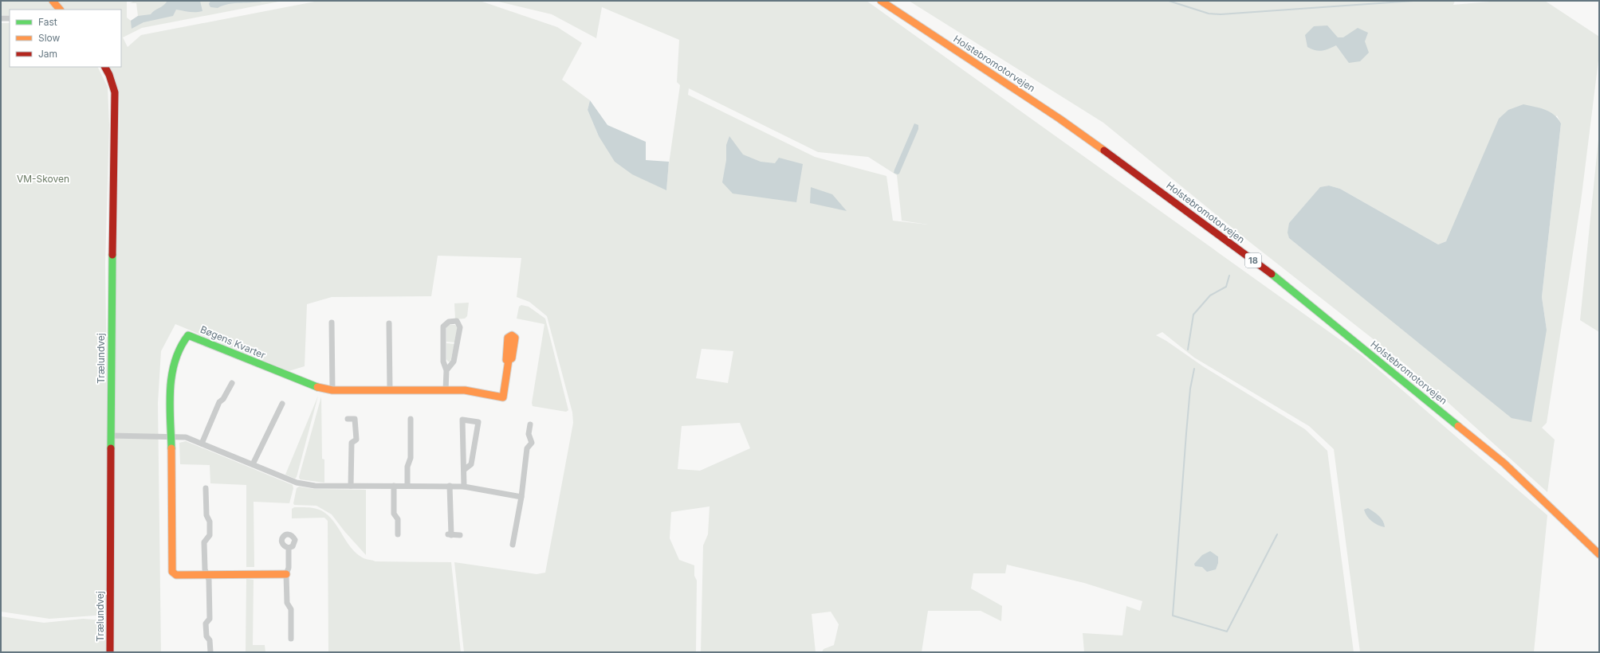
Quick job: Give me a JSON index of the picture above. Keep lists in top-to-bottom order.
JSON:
{
  "streets": {
    "main road": [
      "Holstebromotorvejen",
      "18",
      "Bøgens Kvarter",
      "Trælundvej"
    ]
  },
  "parks": ["VM-Skoven"],
  "legend": ["Fast", "Slow", "Jam"]
}
